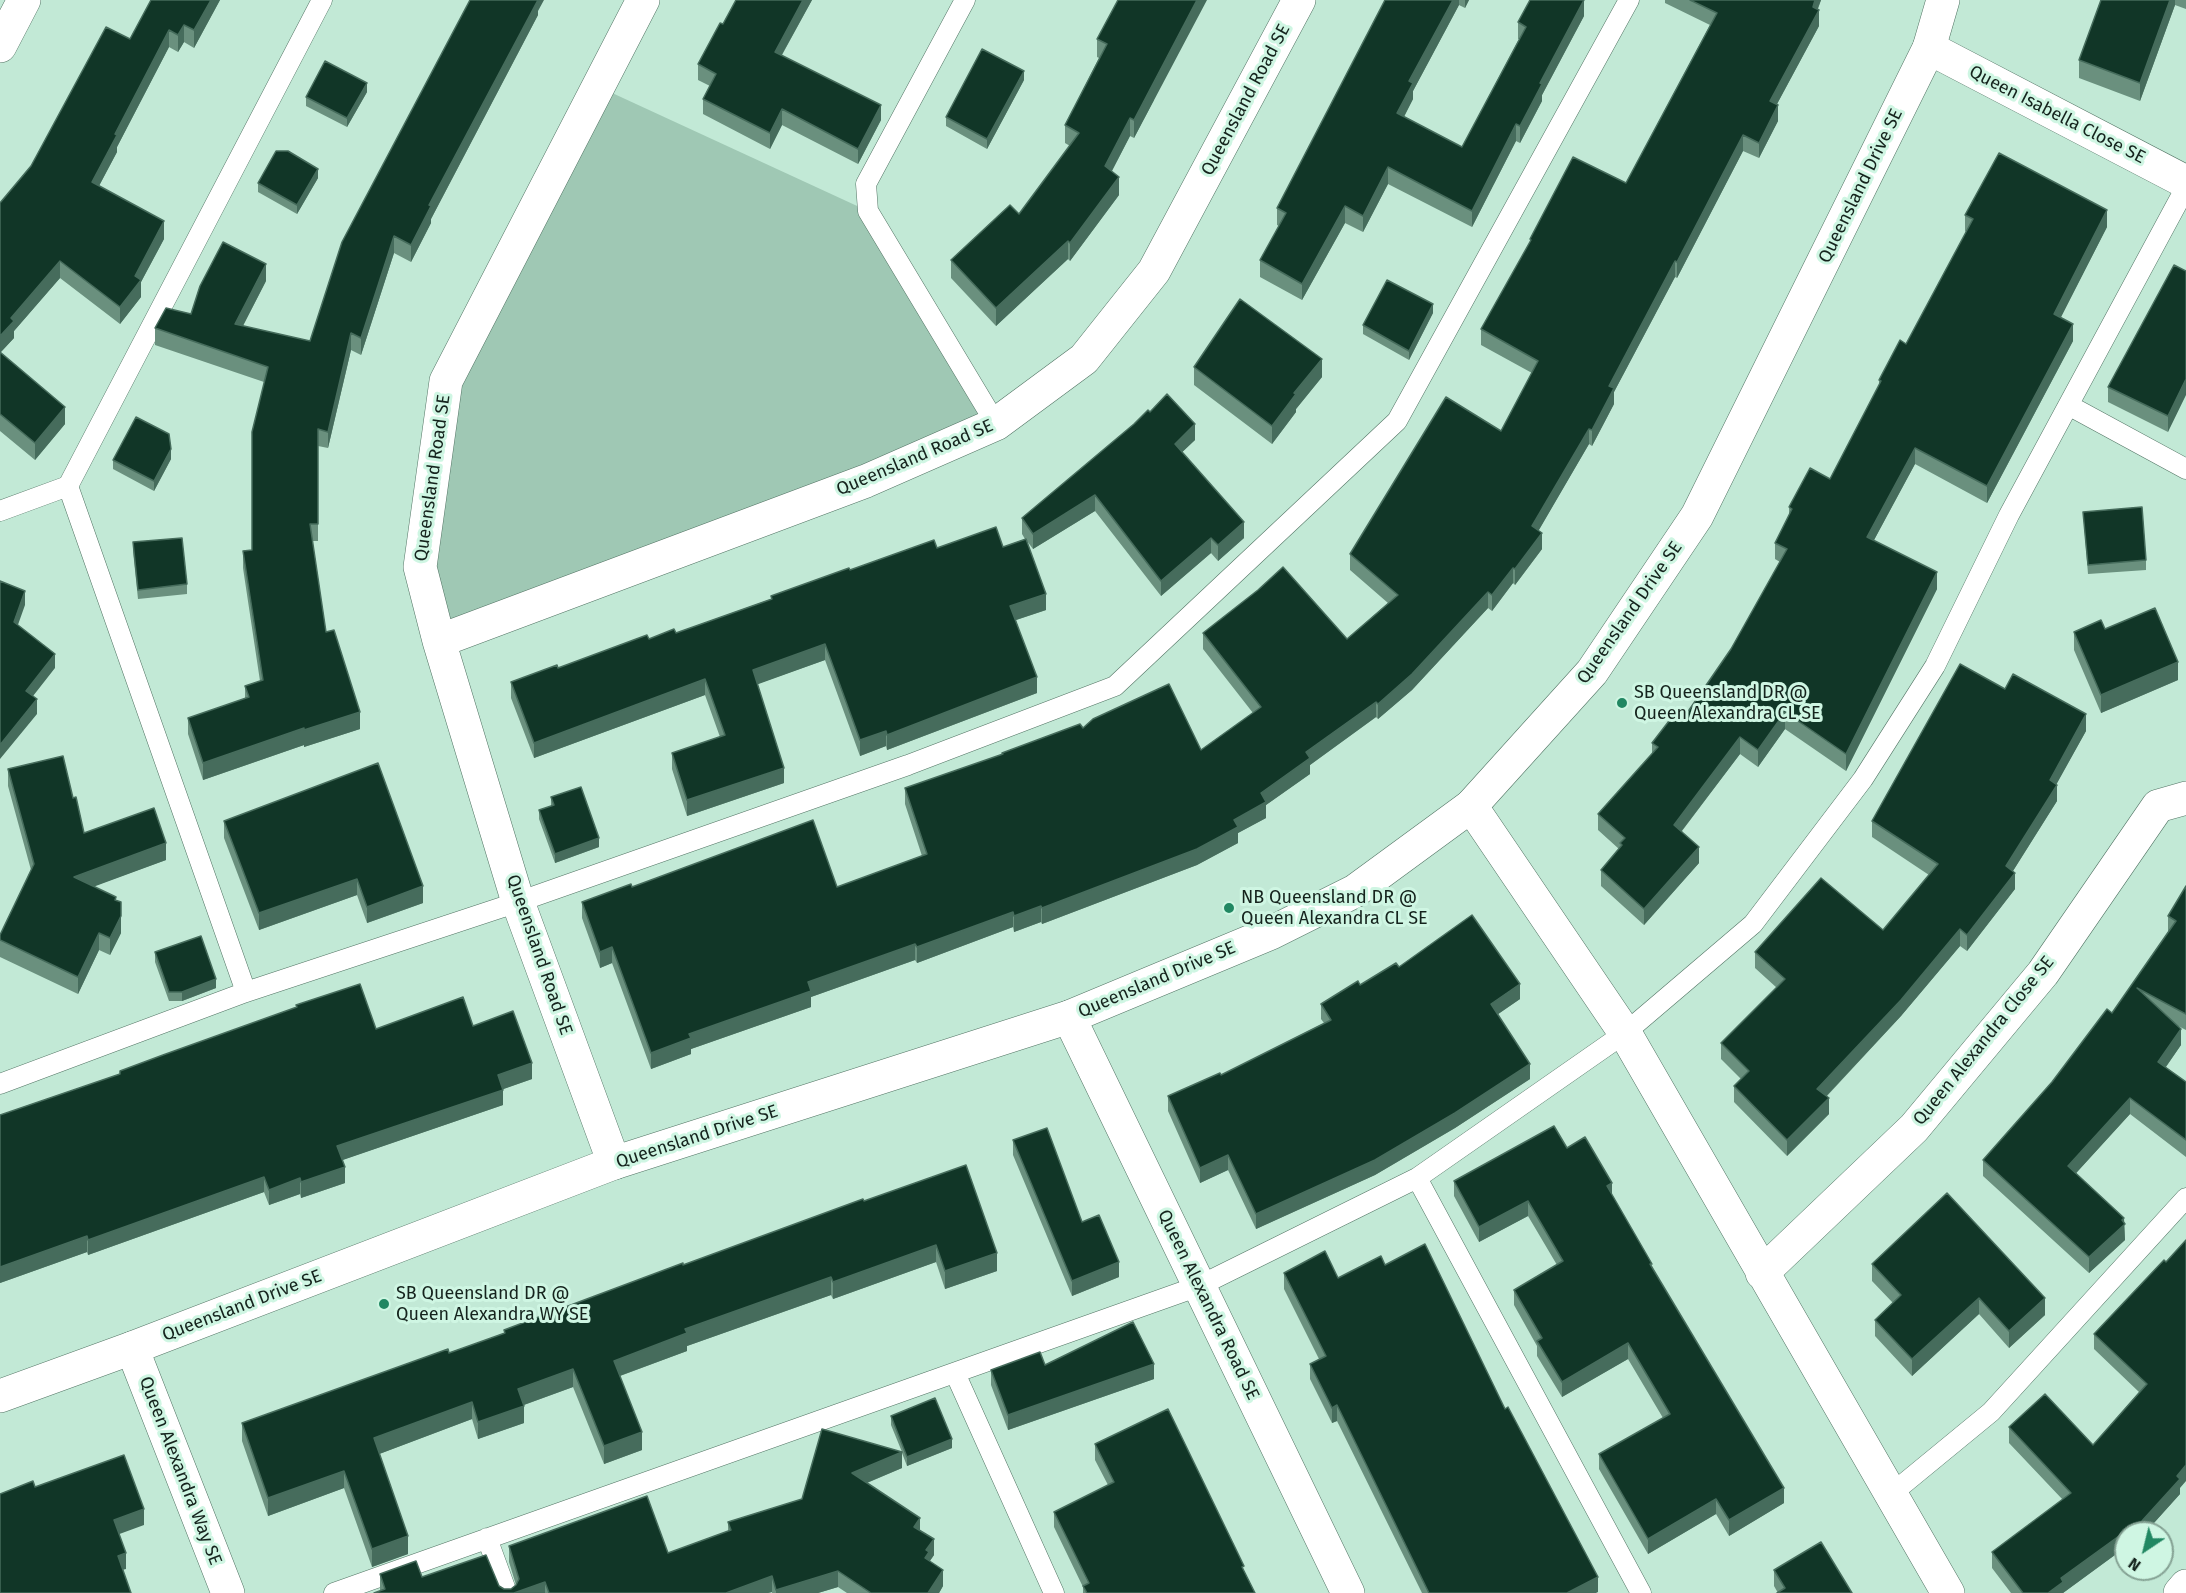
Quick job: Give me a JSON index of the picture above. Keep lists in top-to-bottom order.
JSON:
{
  "streets": {
    "street": [
      "Queensland Road SE",
      "Queen Isabella Close SE",
      "Queensland Drive SE",
      "Queen Alexandra Close SE",
      "Queen Alexandra Road SE",
      "Queen Alexandra Way SE"
    ]
  },
  "crossings": [
    ["Queensland Road SE", "Queensland Drive SE"],
    ["Queen Isabella Close SE", "Queensland Drive SE"],
    ["Queensland Drive SE", "Queen Alexandra Road SE"],
    ["Queensland Drive SE", "Queen Alexandra Way SE"]
  ],
  "places": ["SB Queensland DR @ Queen Alexandra CL SE", "NB Queensland DR @ Queen Alexandra CL SE", "SB Queensland DR @ Queen Alexandra WY SE"],
  "north": "bottom left"
}
